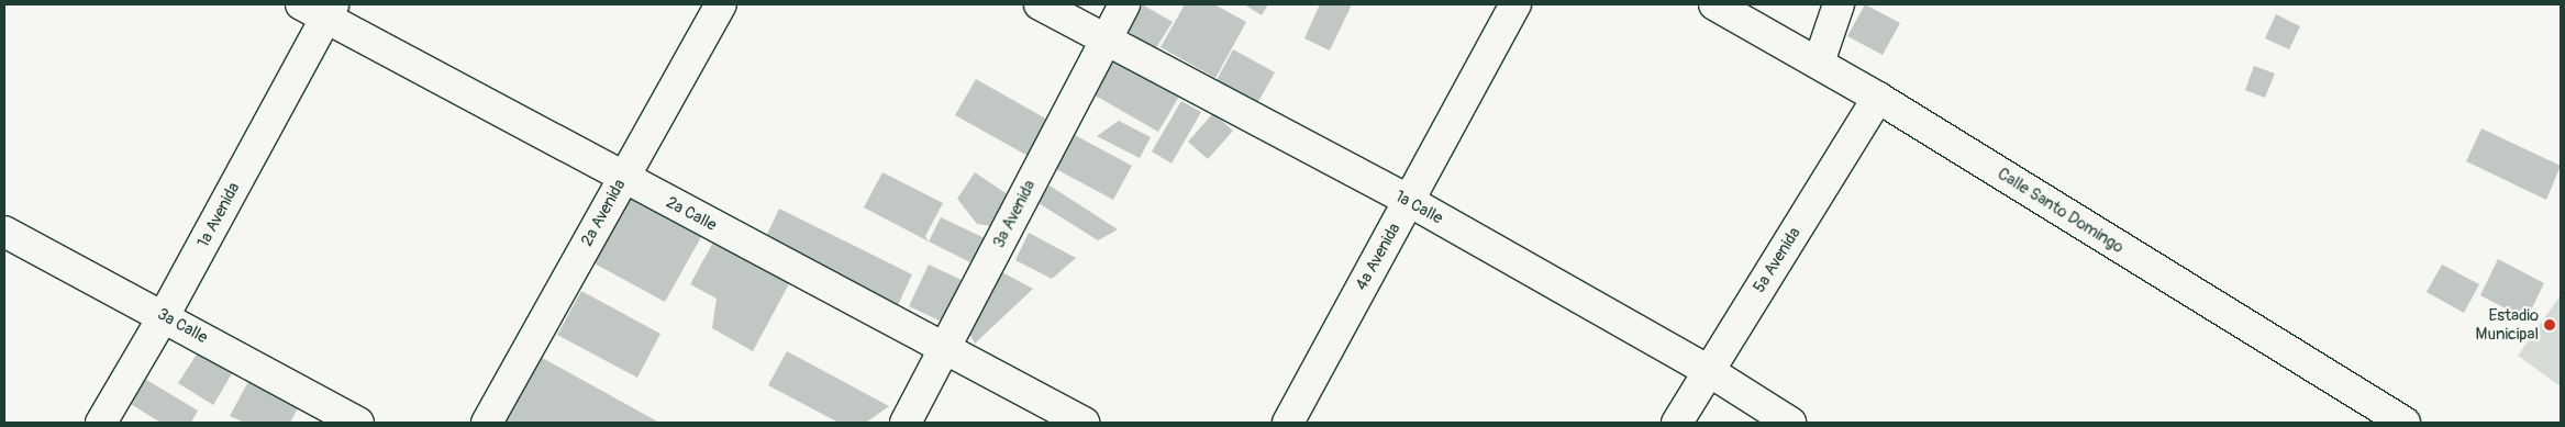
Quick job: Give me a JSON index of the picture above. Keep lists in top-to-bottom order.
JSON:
{
  "streets": {
    "street": [
      "1a Calle",
      "Calle Santo Domingo",
      "2a Avenida",
      "2a Calle",
      "3a Avenida",
      "1a Avenida",
      "4a Avenida",
      "5a Avenida",
      "3a Calle"
    ]
  },
  "crossings": [
    ["1a Calle", "3a Avenida"],
    ["1a Calle", "4a Avenida"],
    ["1a Calle", "5a Avenida"],
    ["Calle Santo Domingo", "5a Avenida"],
    ["2a Avenida", "2a Calle"],
    ["2a Calle", "3a Avenida"],
    ["2a Calle", "1a Avenida"],
    ["1a Avenida", "3a Calle"]
  ],
  "places": ["Estadio Municipal"]
}
